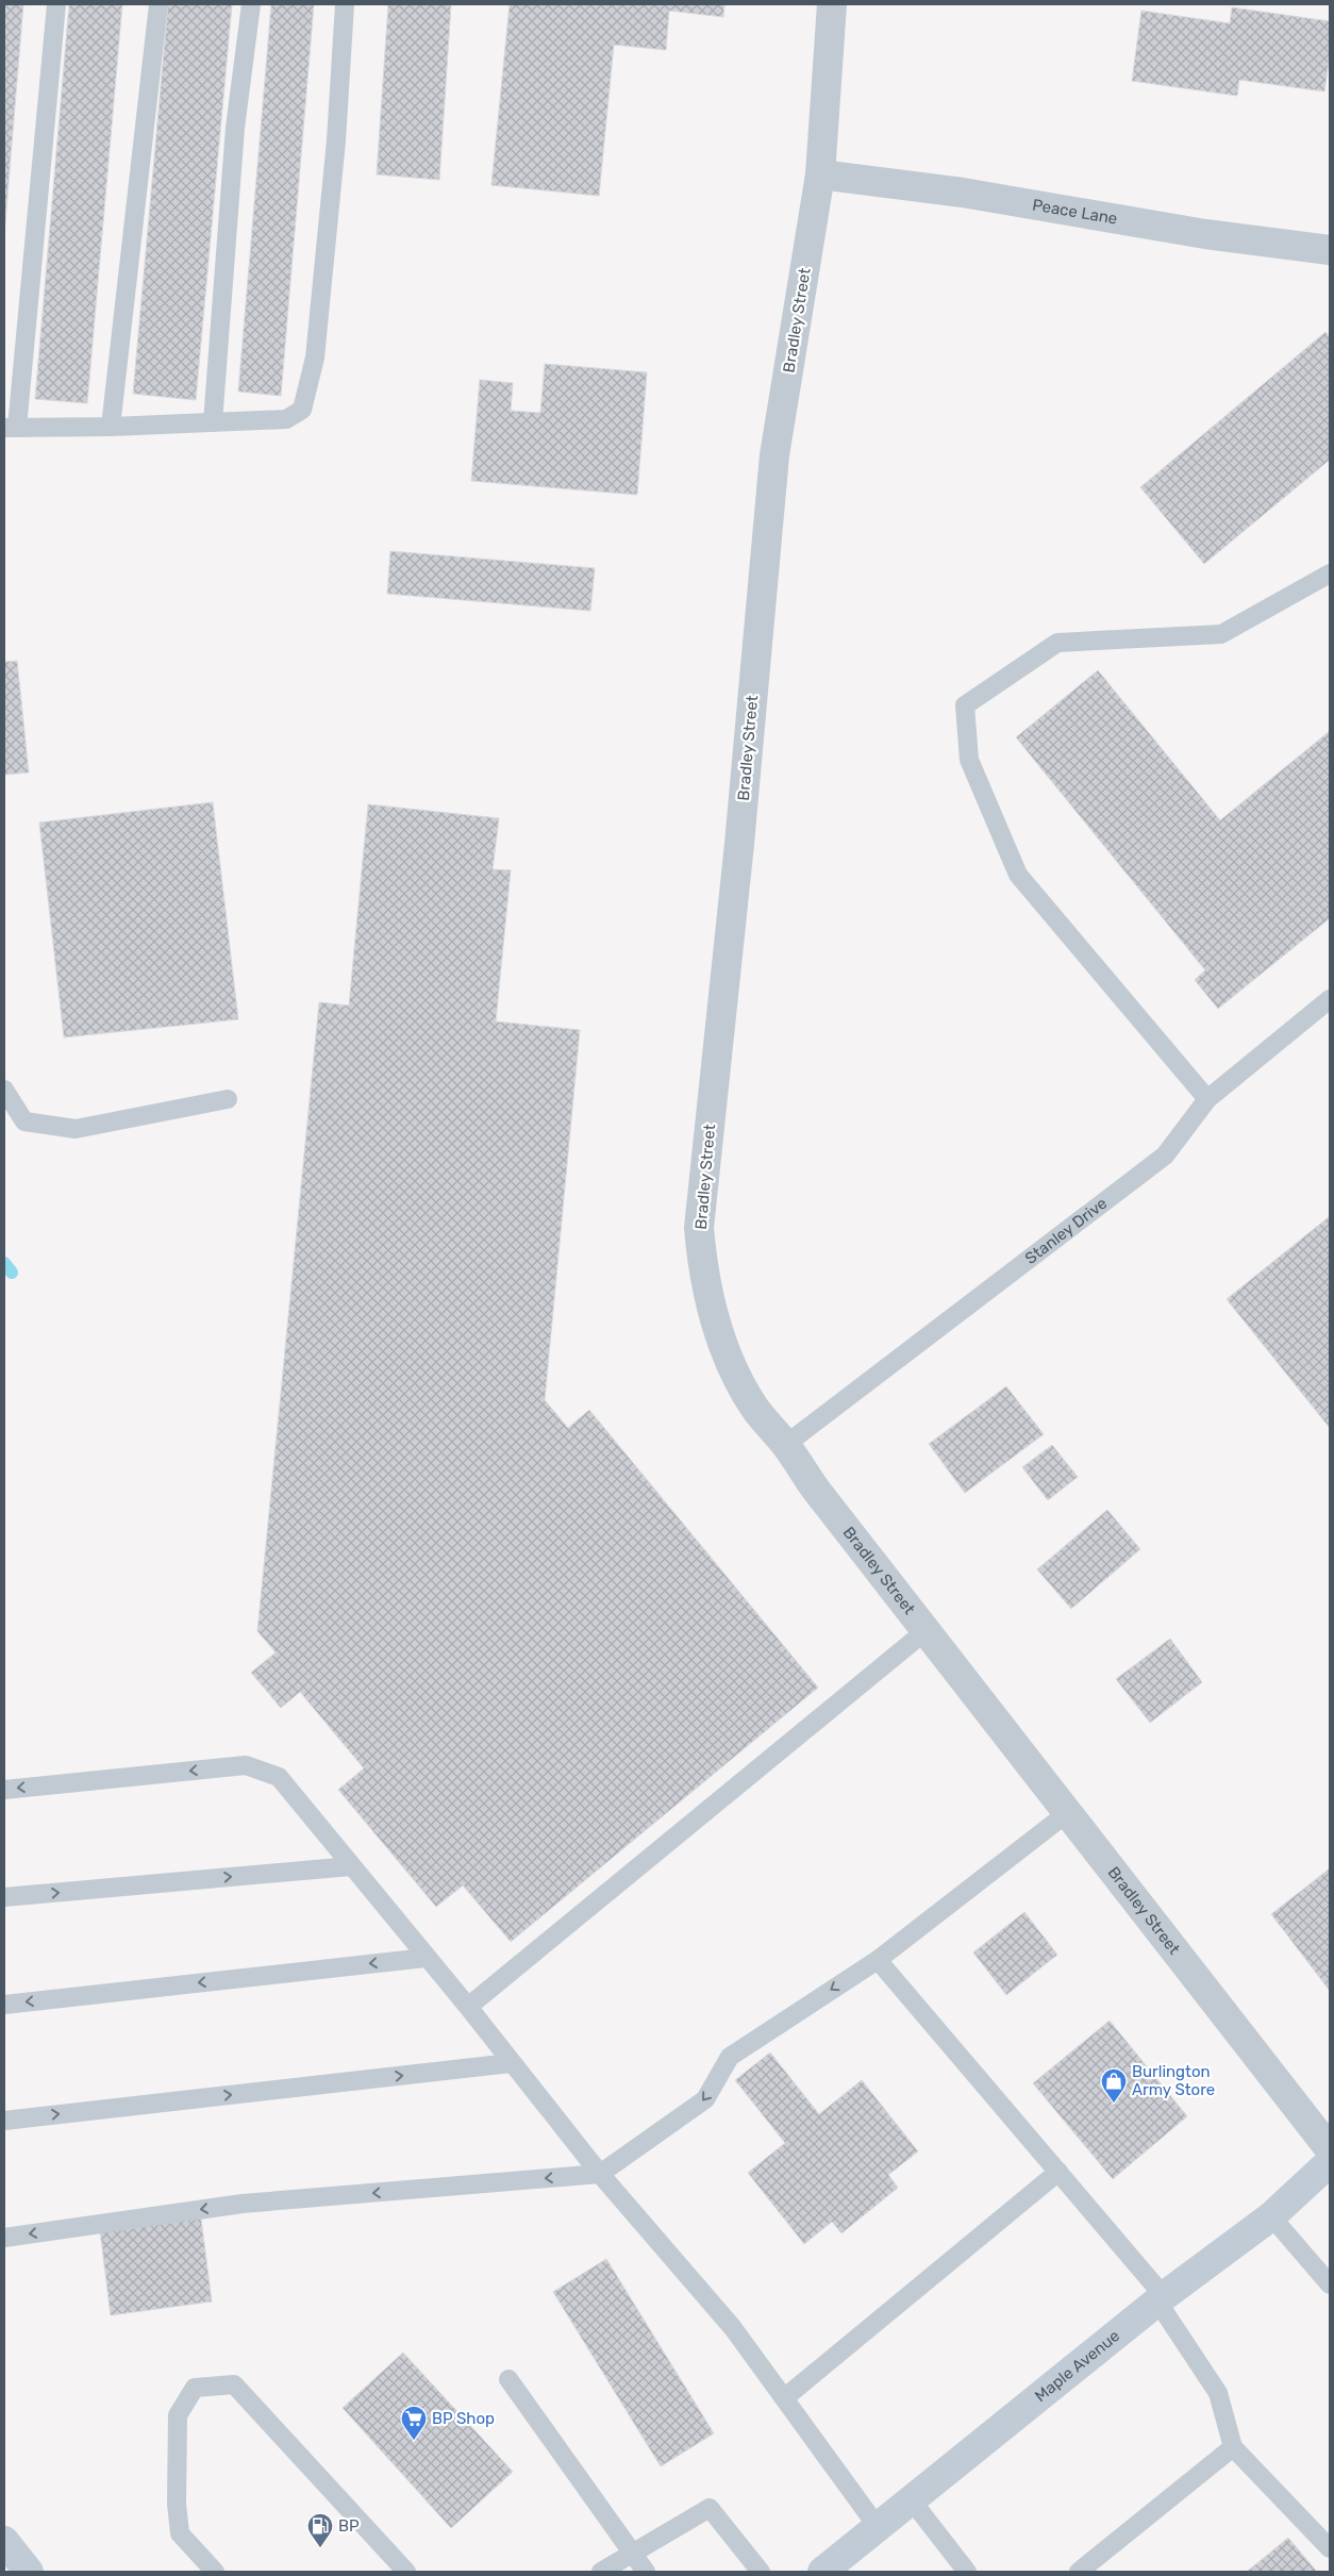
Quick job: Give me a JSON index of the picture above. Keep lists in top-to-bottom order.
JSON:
{
  "streets": {
    "main road": ["Maple Avenue"],
    "street": ["Peace Lane", "Bradley Street"],
    "lane": ["Stanley Drive"]
  },
  "crossings": [
    ["Peace Lane", "Bradley Street"],
    ["Bradley Street", "Stanley Drive"]
  ],
  "places": {
    "shop": ["Burlington Army Store"],
    "supermarket": ["BP Shop"],
    "fuel station": ["BP"]
  }
}
